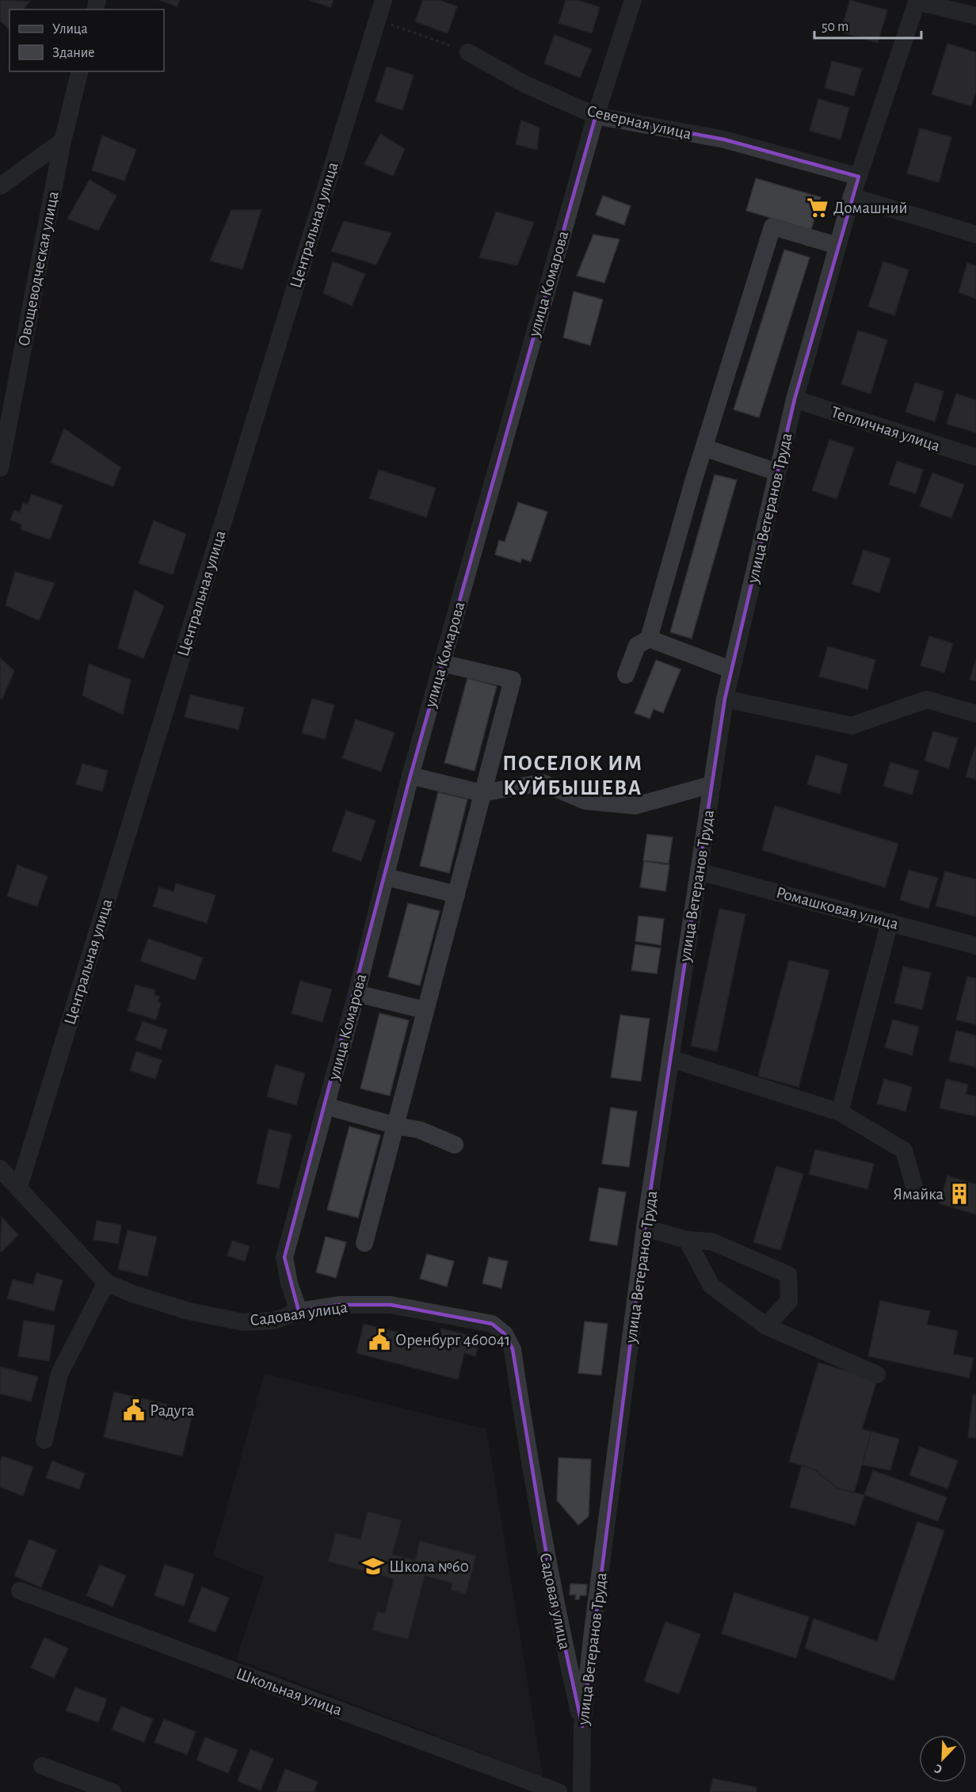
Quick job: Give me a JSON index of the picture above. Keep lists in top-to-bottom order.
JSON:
{
  "streets": {
    "street": [
      "Северная улица",
      "Центральная улица",
      "Овощеводческая улица",
      "улица Комарова",
      "Тепличная улица",
      "улица Ветеранов Труда",
      "Ромашковая улица",
      "Садовая улица",
      "Школьная улица"
    ]
  },
  "crossings": [
    ["Северная улица", "улица Комарова"],
    ["Северная улица", "улица Ветеранов Труда"],
    ["Центральная улица", "Садовая улица"],
    ["улица Комарова", "Садовая улица"],
    ["Тепличная улица", "улица Ветеранов Труда"],
    ["улица Ветеранов Труда", "Ромашковая улица"],
    ["улица Ветеранов Труда", "Садовая улица"]
  ],
  "districts": ["ПОСЕЛОК ИМ КУЙБЫШЕВА"],
  "places": {
    "supermarket": ["Домашний"],
    "building": ["Ямайка"],
    "public building": ["Оренбург 460041", "Радуга"],
    "school or university": ["Школа №60"]
  },
  "legend": ["Улица", "Здание"],
  "scale_bar": "50 m",
  "north": "bottom left"
}
